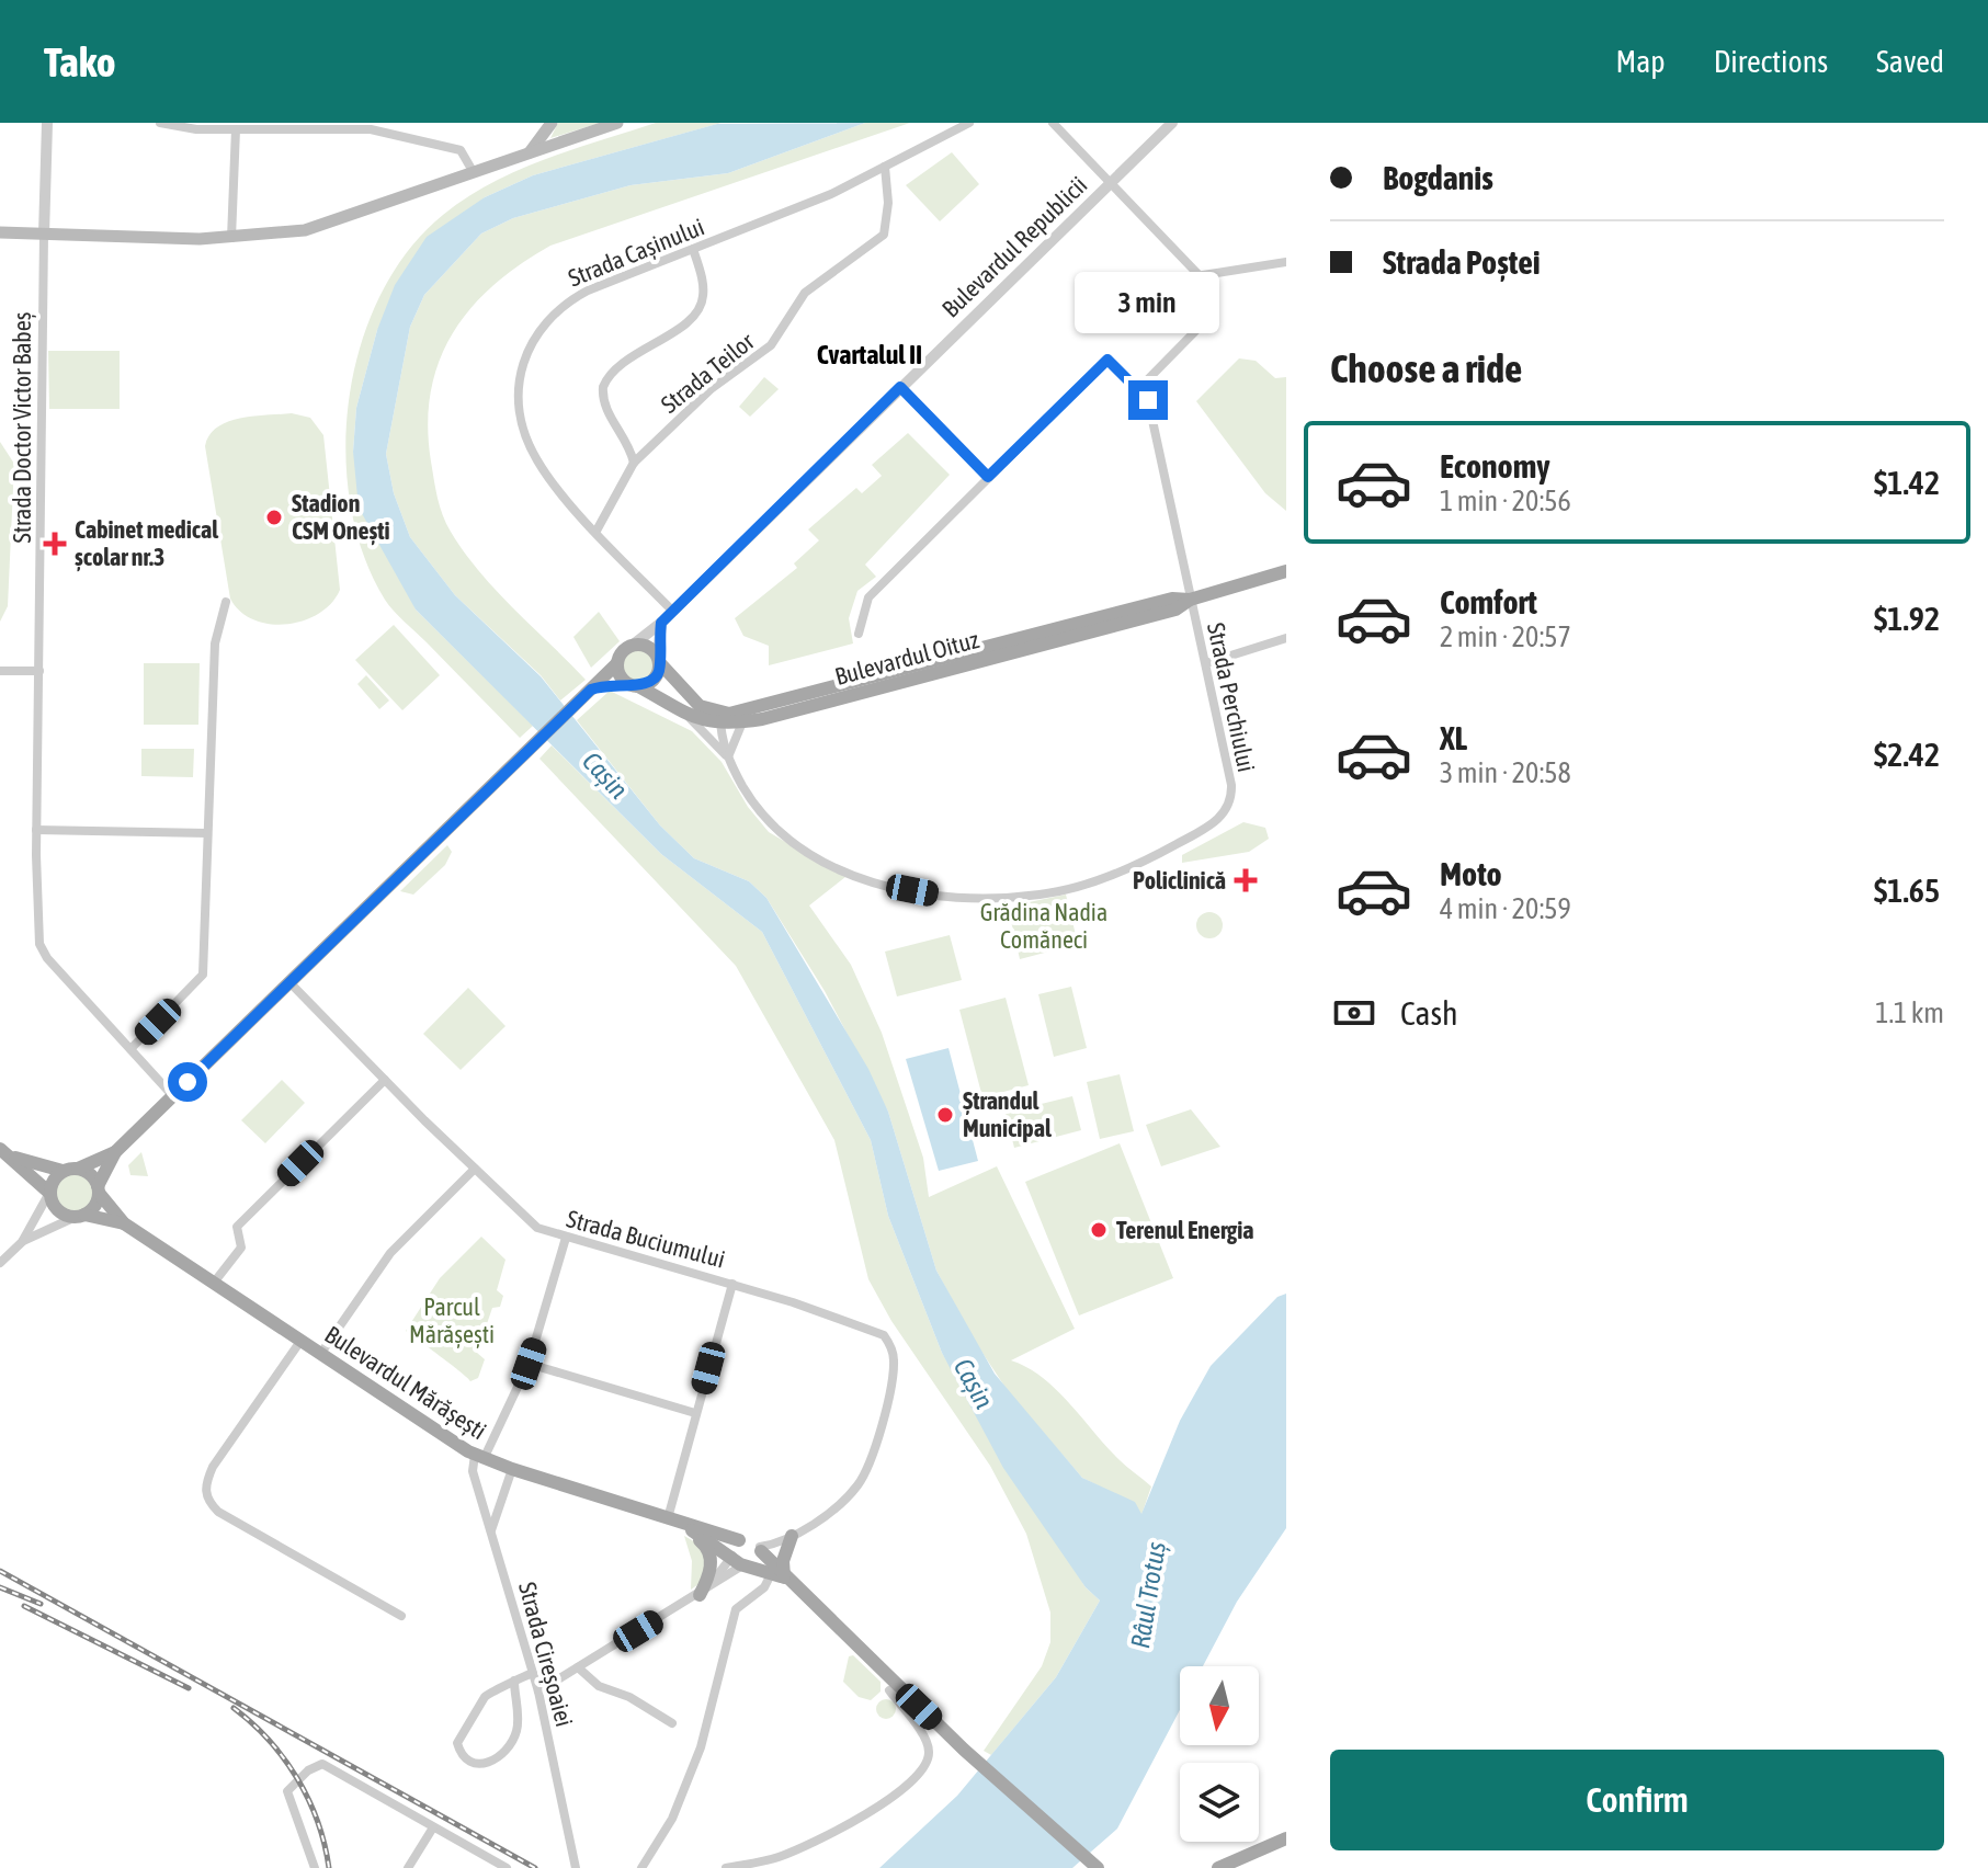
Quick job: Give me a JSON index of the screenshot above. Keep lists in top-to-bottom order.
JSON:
{
  "streets": {
    "main road": ["Bulevardul Oituz", "Bulevardul Mărășești"],
    "street": [
      "Bulevardul Republicii",
      "Strada Cașinului",
      "Strada Teilor",
      "Strada Doctor Victor Babeș",
      "Strada Perchiului",
      "Strada Buciumului",
      "Strada Cireșoaiei"
    ]
  },
  "crossings": [
    ["Bulevardul Republicii", "Strada Cașinului"],
    ["Bulevardul Republicii", "Bulevardul Oituz"],
    ["Strada Cașinului", "Strada Teilor"],
    ["Bulevardul Oituz", "Strada Perchiului"],
    ["Bulevardul Mărășești", "Strada Cireșoaiei"]
  ],
  "districts": ["Cvartalul II"],
  "water": ["Cașin", "Râul Trotuș"],
  "parks": ["Grădina Nadia Comăneci", "Parcul Mărășești"],
  "places": {
    "other": ["Stadion CSM Onești", "Ștrandul Municipal", "Terenul Energia"],
    "health": ["Cabinet medical școlar nr.3", "Policlinică"]
  },
  "north": "bottom",
  "page": {
    "header": "Tako",
    "nav": ["Map", "Directions", "Saved"],
    "banner": ["Bogdanis", "Strada Poștei"],
    "bubble": "3 min",
    "heading": "Choose a ride",
    "list": [
      {
        "name": "Economy",
        "note": "1 min · 20:56",
        "value": "$1.42"
      },
      {
        "name": "Comfort",
        "note": "2 min · 20:57",
        "value": "$1.92"
      },
      {
        "name": "XL",
        "note": "3 min · 20:58",
        "value": "$2.42"
      },
      {
        "name": "Moto",
        "note": "4 min · 20:59",
        "value": "$1.65"
      }
    ],
    "pay": ["Cash", "1.1 km"],
    "buttons": "Confirm"
  }
}
